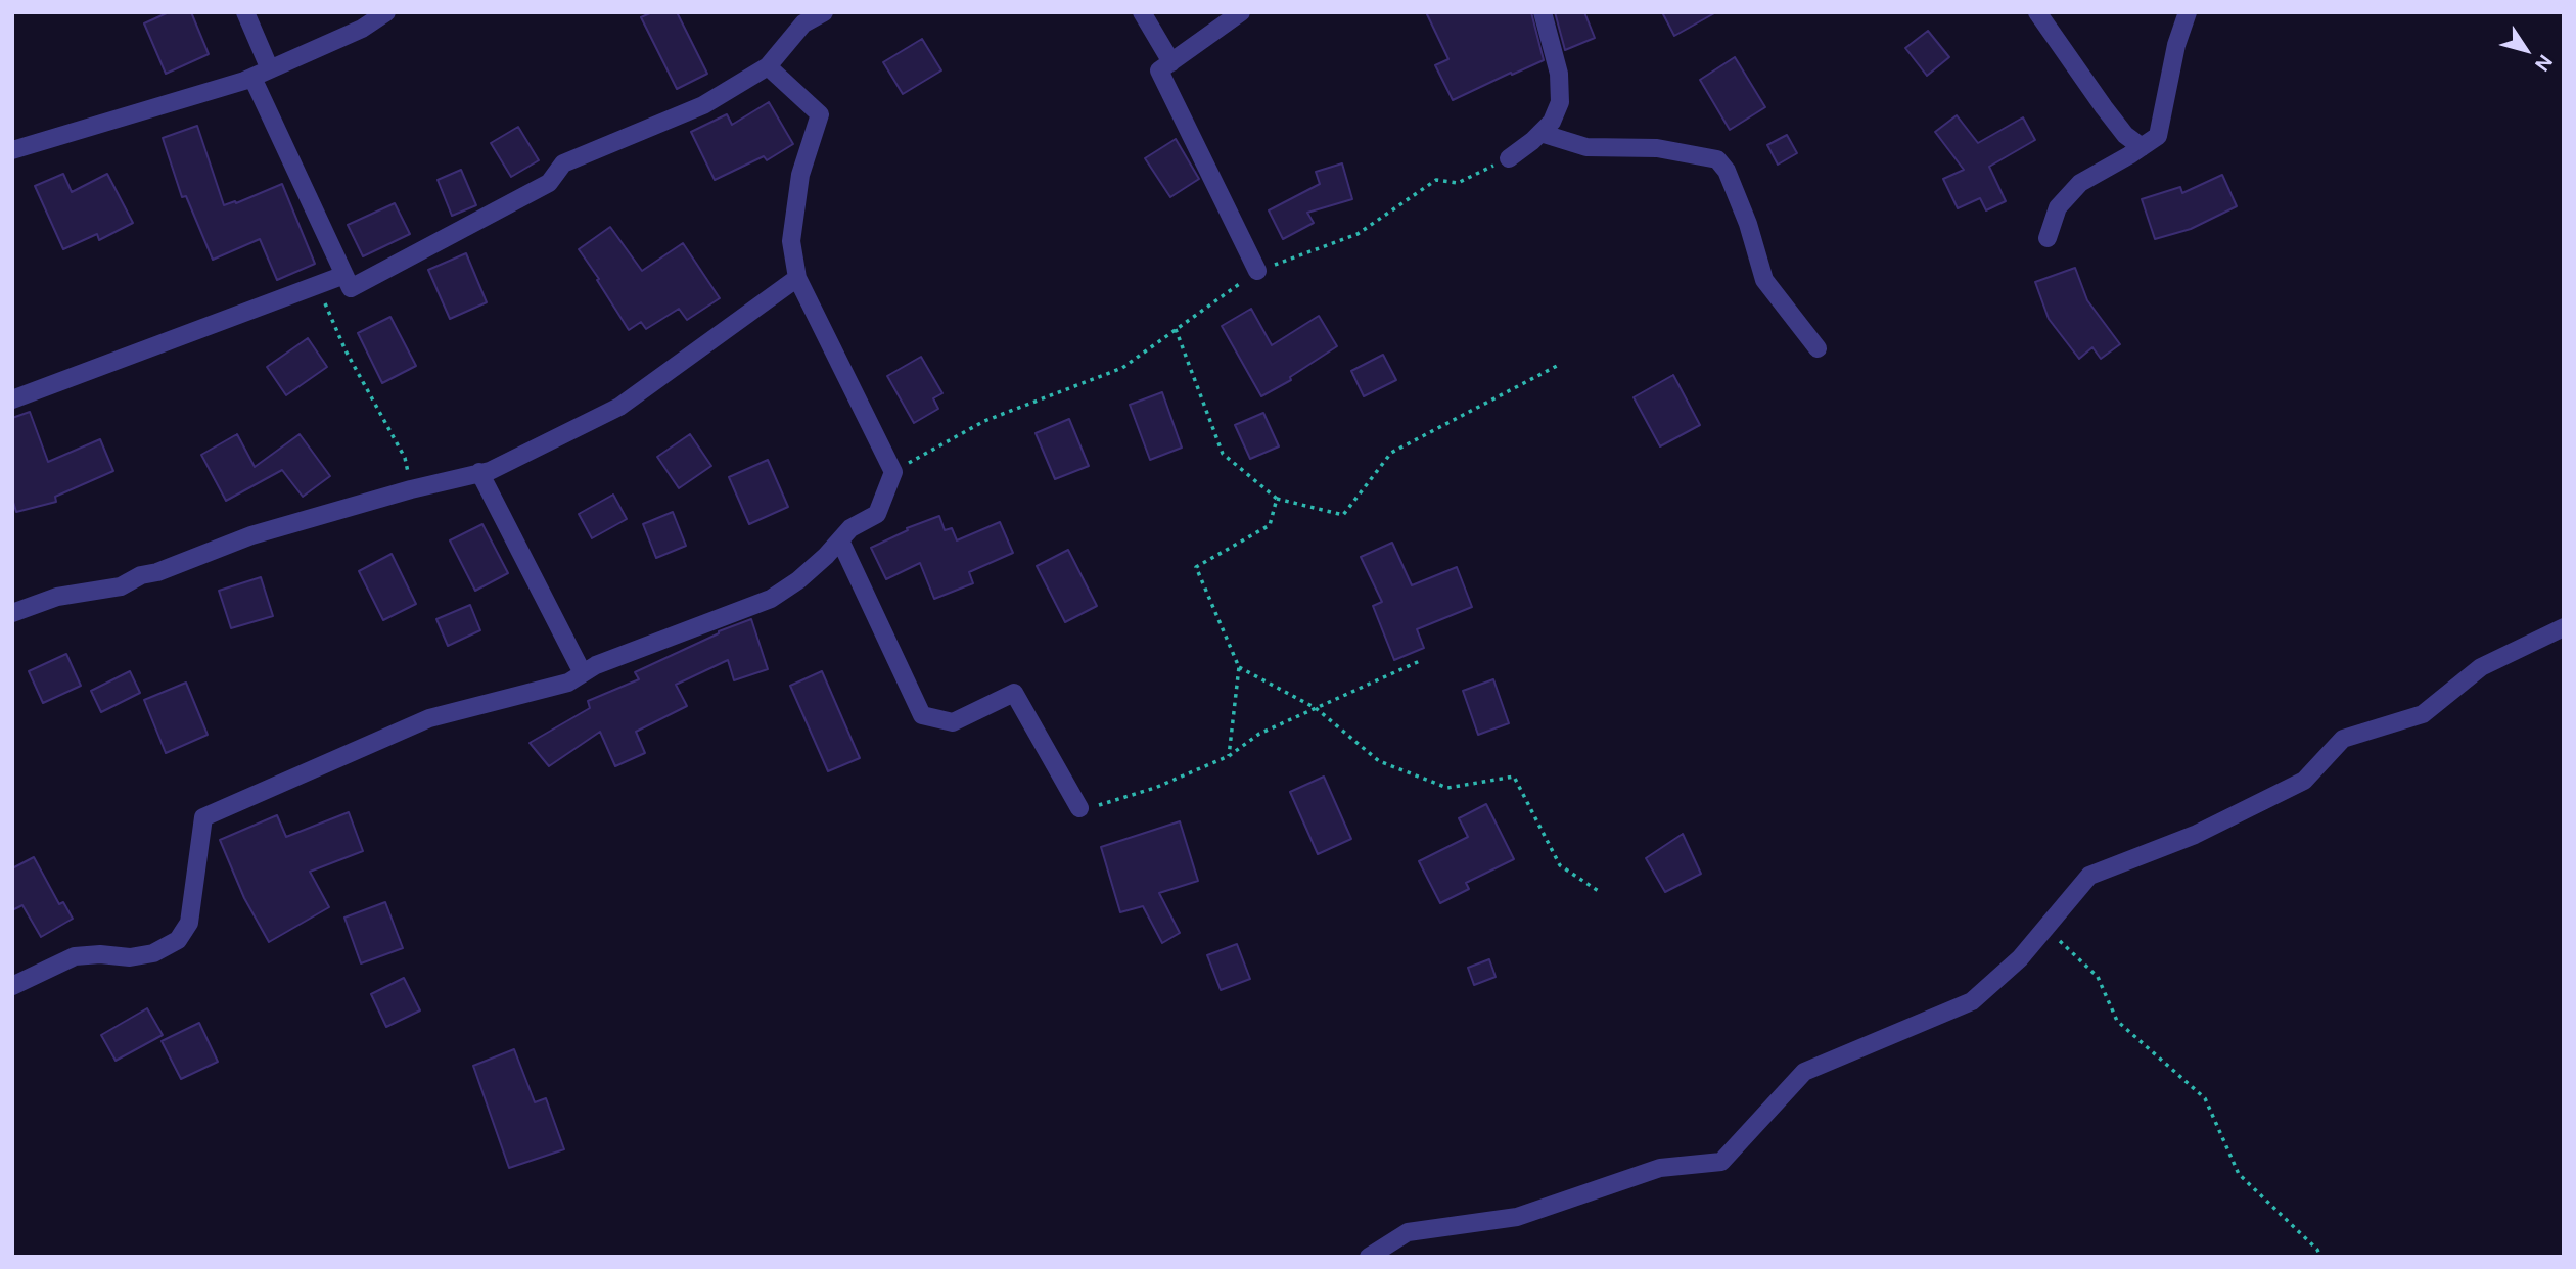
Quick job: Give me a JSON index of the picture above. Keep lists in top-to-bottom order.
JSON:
{
  "north": "bottom right"
}
